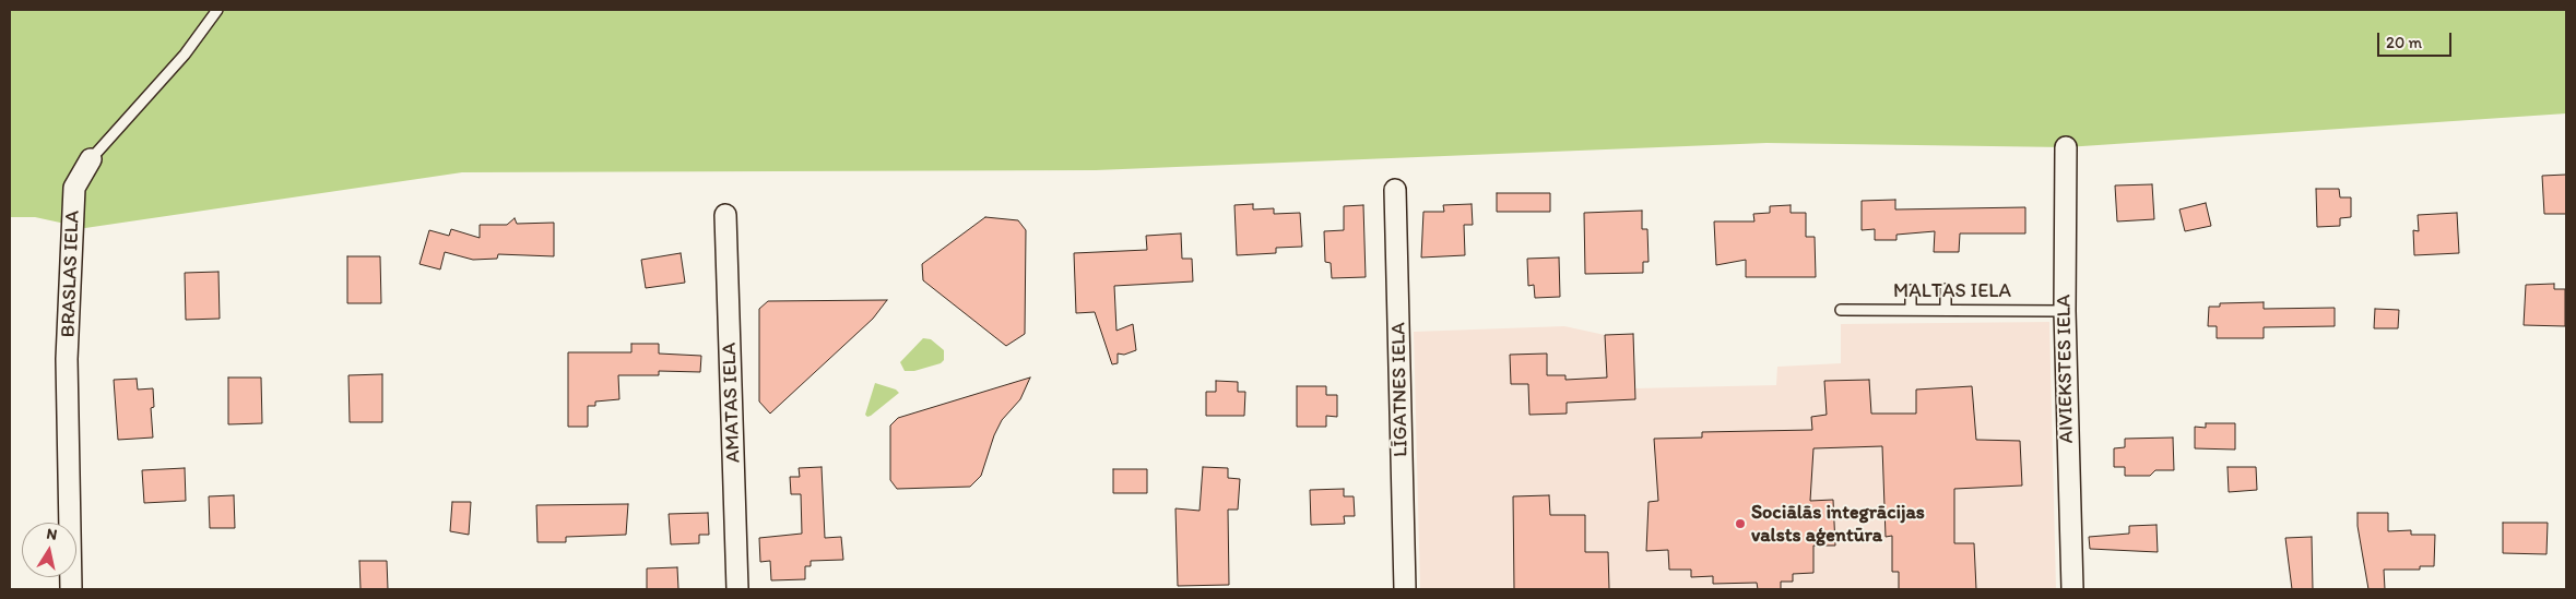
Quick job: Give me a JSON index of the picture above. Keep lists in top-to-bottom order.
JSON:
{
  "streets": {
    "street": [
      "BRASLAS IELA",
      "AIVIEKSTES IELA",
      "LĪGATNES IELA",
      "AMATAS IELA"
    ],
    "lane": ["MALTAS IELA"]
  },
  "crossings": [
    ["MALTAS IELA", "AIVIEKSTES IELA"]
  ],
  "places": ["Sociālās integrācijas valsts aģentūra"],
  "scale_bar": "20 m",
  "north": "top"
}
